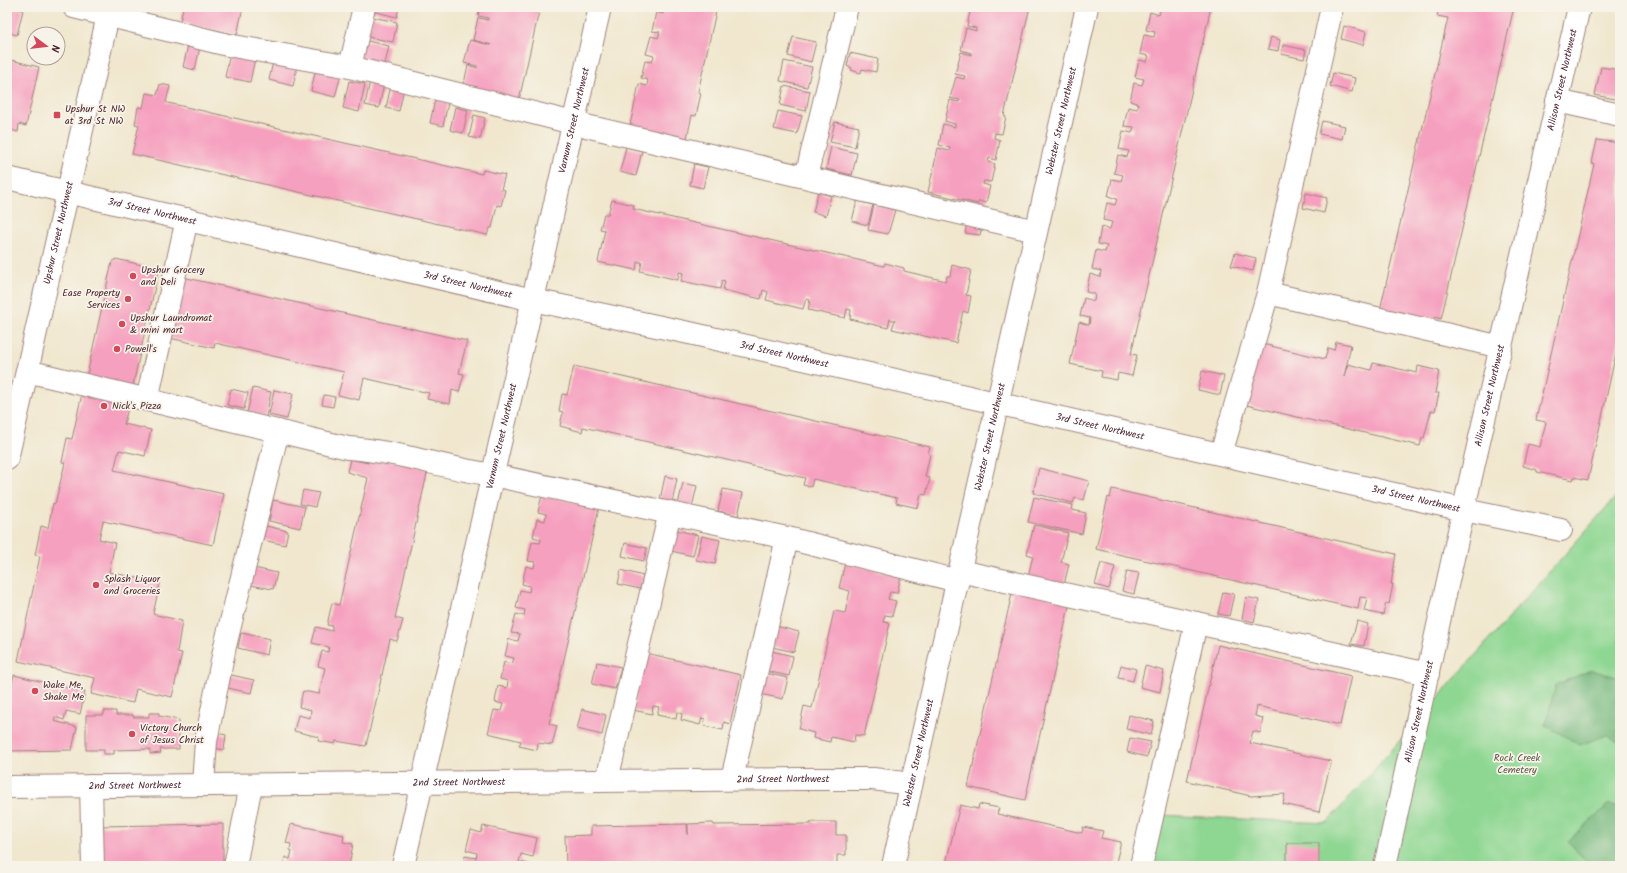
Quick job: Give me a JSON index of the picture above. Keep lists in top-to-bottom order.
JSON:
{
  "streets": {
    "street": [
      "Allison Street Northwest",
      "Varnum Street Northwest",
      "Webster Street Northwest",
      "3rd Street Northwest",
      "Upshur Street Northwest",
      "2nd Street Northwest"
    ]
  },
  "crossings": [
    ["Allison Street Northwest", "3rd Street Northwest"],
    ["Varnum Street Northwest", "3rd Street Northwest"],
    ["Varnum Street Northwest", "2nd Street Northwest"],
    ["Webster Street Northwest", "3rd Street Northwest"],
    ["Webster Street Northwest", "2nd Street Northwest"],
    ["3rd Street Northwest", "Upshur Street Northwest"]
  ],
  "parks": ["Rock Creek Cemetery"],
  "places": {
    "transit": ["Upshur St NW at 3rd St NW"],
    "other": [
      "Upshur Grocery and Deli",
      "Ease Property Services",
      "Upshur Laundromat & mini mart",
      "Powell's",
      "Nick's Pizza",
      "Splash Liquor and Groceries",
      "Wake Me, Shake Me",
      "Victory Church of Jesus Christ"
    ]
  },
  "north": "right"
}
